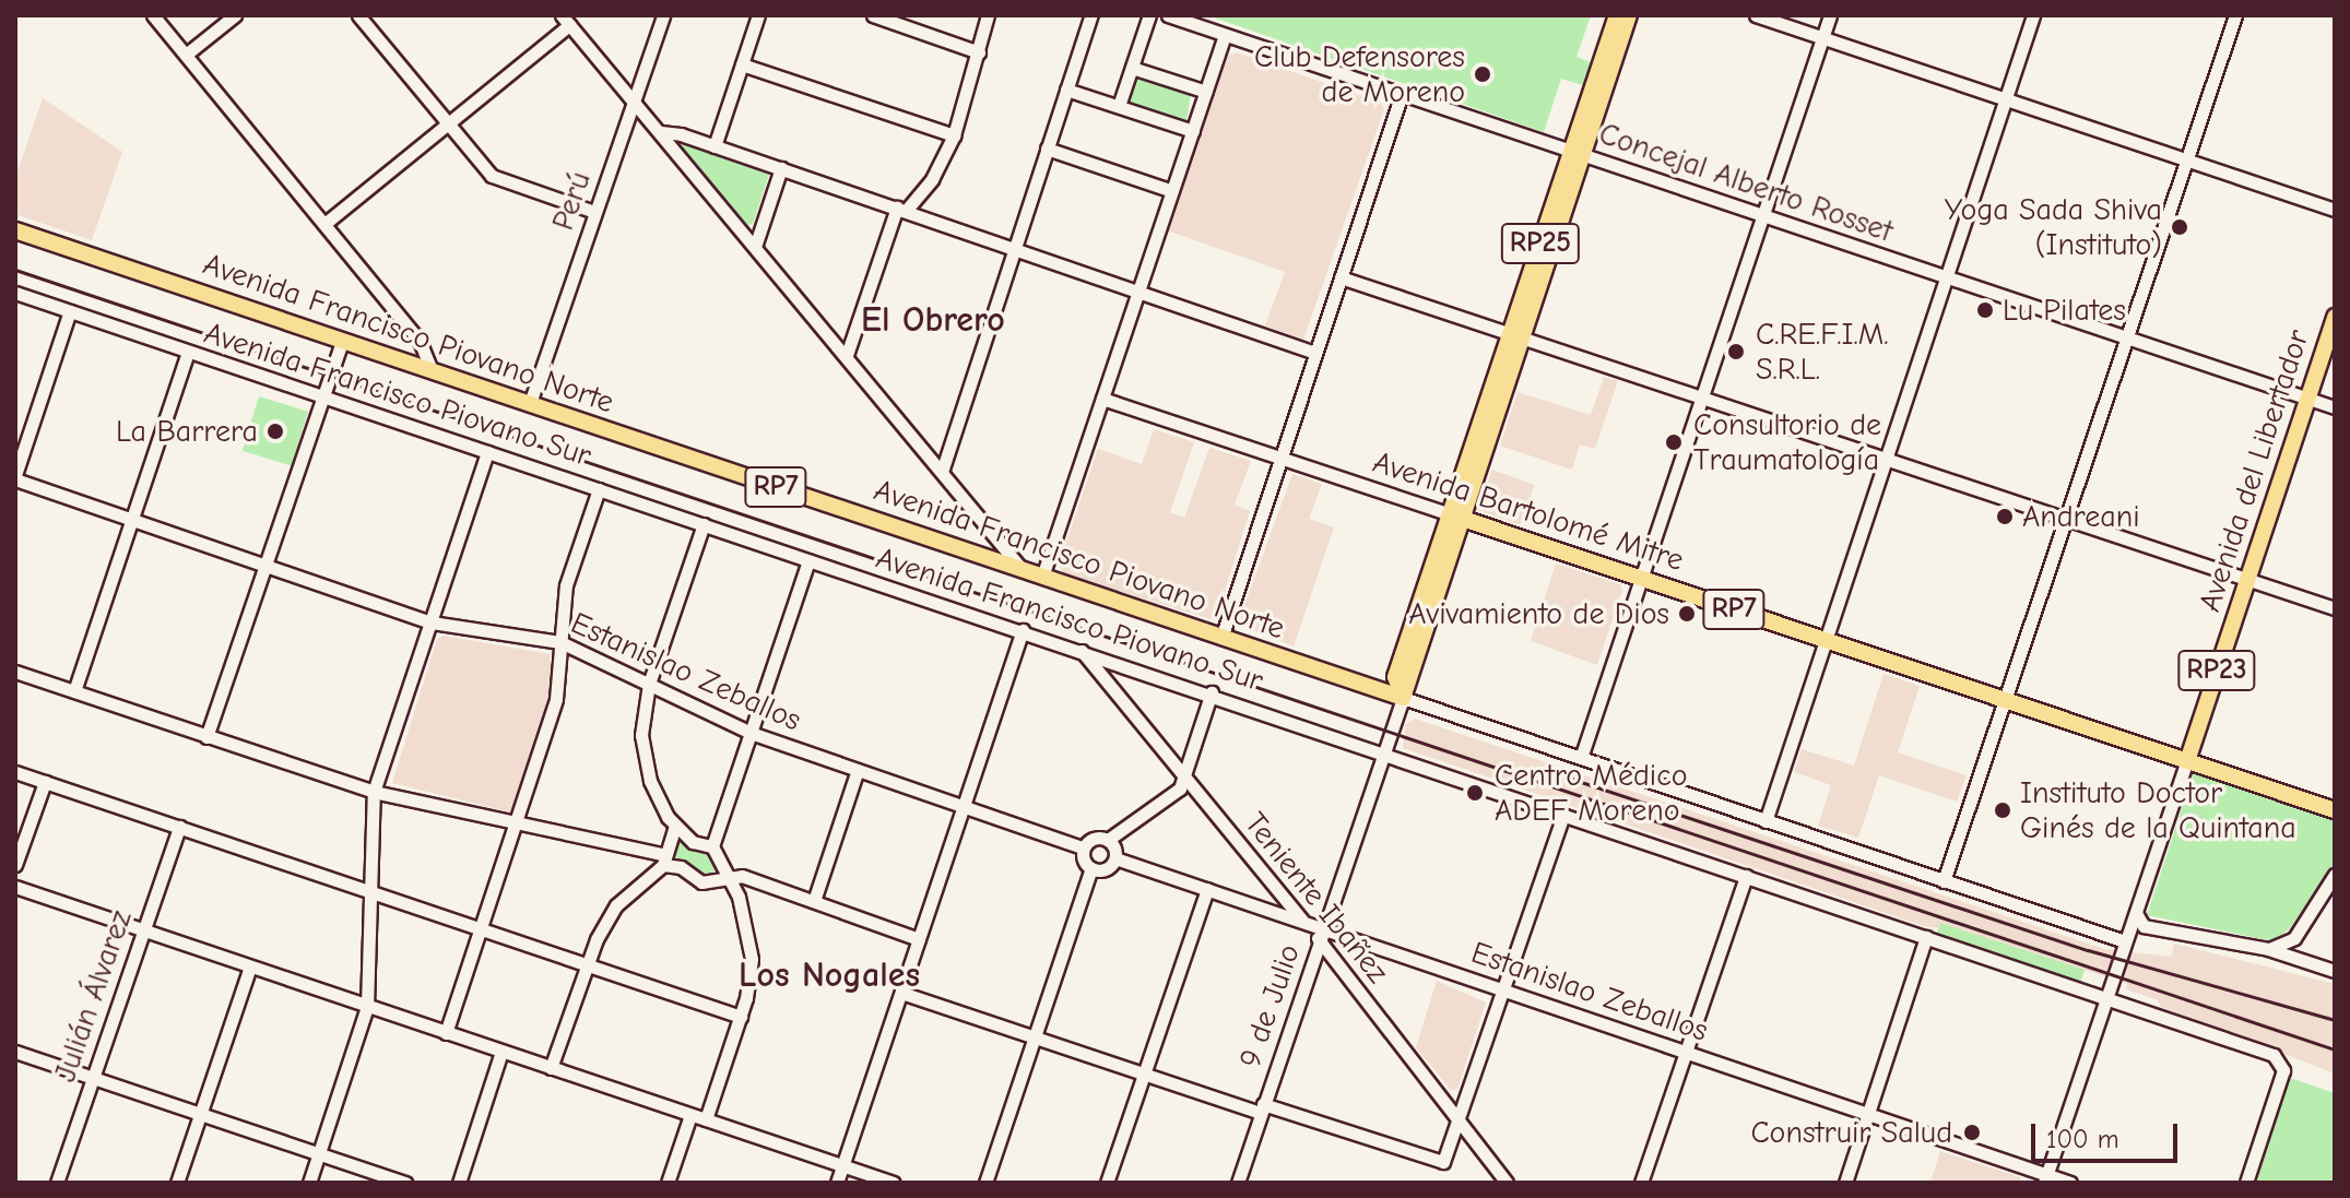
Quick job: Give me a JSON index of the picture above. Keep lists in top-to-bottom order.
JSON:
{
  "streets": {
    "main road": [
      "RP25",
      "Avenida Francisco Piovano Norte",
      "Avenida del Libertador",
      "RP7",
      "Avenida Bartolomé Mitre",
      "RP23"
    ],
    "street": [
      "Concejal Alberto Rosset",
      "Perú",
      "Avenida Francisco Piovano Sur",
      "Estanislao Zeballos",
      "Teniente Ibañez",
      "Julián Álvarez",
      "9 de Julio"
    ]
  },
  "crossings": [
    ["Concejal Alberto Rosset", "RP25"],
    ["Concejal Alberto Rosset", "Avenida del Libertador"],
    ["Perú", "Avenida Francisco Piovano Norte"],
    ["RP25", "Avenida Bartolomé Mitre"],
    ["Avenida Francisco Piovano Norte", "Avenida del Libertador"],
    ["Avenida Francisco Piovano Norte", "9 de Julio"],
    ["Avenida Francisco Piovano Sur", "Avenida del Libertador"],
    ["Avenida Francisco Piovano Sur", "Teniente Ibañez"],
    ["Avenida Francisco Piovano Sur", "9 de Julio"],
    ["Avenida del Libertador", "Avenida Bartolomé Mitre"],
    ["Avenida del Libertador", "Estanislao Zeballos"],
    ["Estanislao Zeballos", "Teniente Ibañez"],
    ["Estanislao Zeballos", "9 de Julio"],
    ["Teniente Ibañez", "9 de Julio"]
  ],
  "districts": ["El Obrero", "Los Nogales"],
  "places": [
    "Club Defensores de Moreno",
    "Yoga Sada Shiva (Instituto)",
    "Lu Pilates",
    "C.RE.F.I.M. S.R.L.",
    "La Barrera",
    "Consultorio de Traumatología",
    "Andreani",
    "Avivamiento de Dios",
    "Centro Médico ADEF Moreno",
    "Instituto Doctor Ginés de la Quintana",
    "Construir Salud"
  ],
  "scale_bar": "100 m"
}
